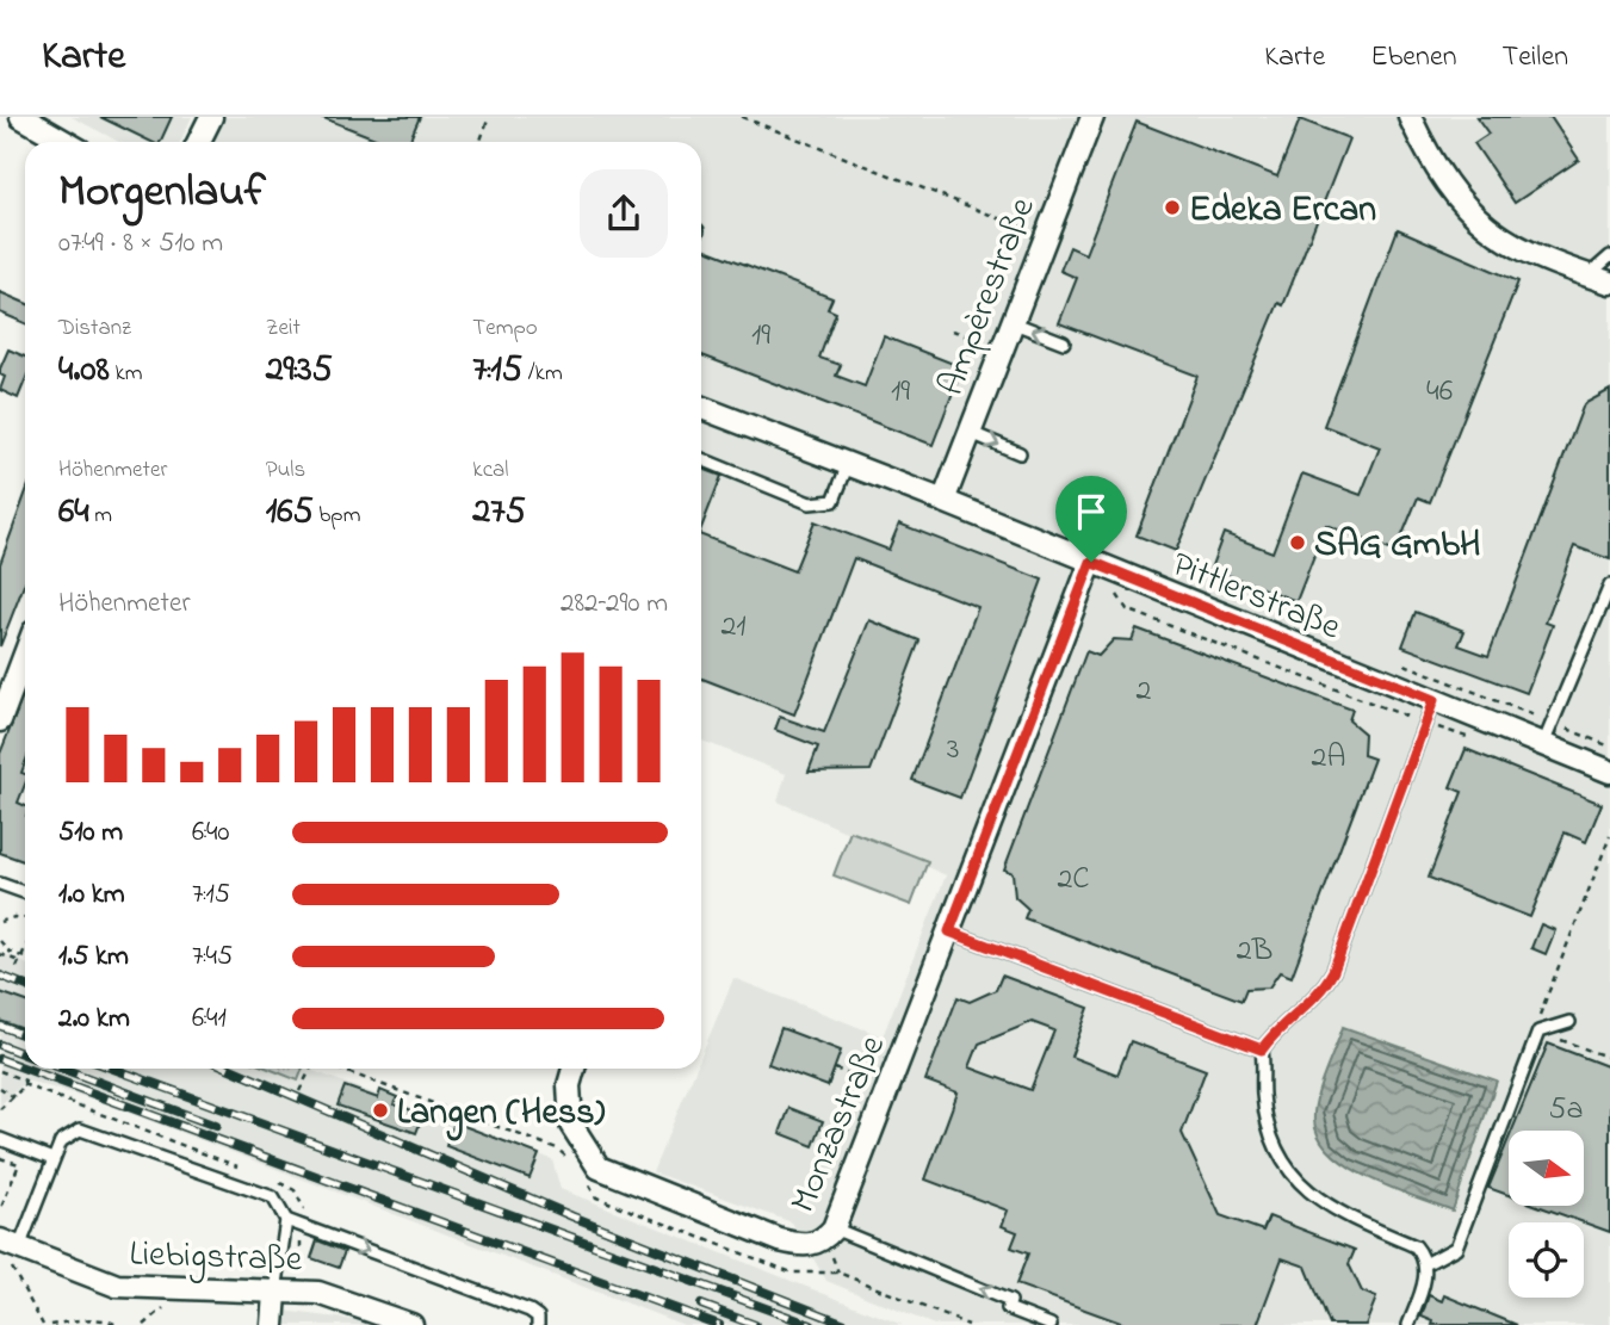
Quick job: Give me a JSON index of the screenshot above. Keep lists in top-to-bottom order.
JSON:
{
  "streets": {
    "street": [
      "Ampèrestraße",
      "Pittlerstraße",
      "Monzastraße",
      "Liebigstraße"
    ]
  },
  "crossings": [
    ["Ampèrestraße", "Pittlerstraße"],
    ["Pittlerstraße", "Monzastraße"]
  ],
  "places": ["Edeka Ercan", "SAG GmbH", "Langen (Hess)"],
  "house_numbers": [
    "19",
    "19",
    "46",
    "21",
    "2",
    "3",
    "2A",
    "2C",
    "2B",
    "5a"
  ],
  "north": "right",
  "page": {
    "header": "Karte",
    "nav": ["Karte", "Ebenen", "Teilen"],
    "heading": ["Morgenlauf", "07:49 · 8 × 510 m"],
    "stats": [
      ["Distanz", "4.08 km"],
      ["Zeit", "29:35"],
      ["Tempo", "7:15 /km"],
      ["Höhenmeter", "64 m"],
      ["Puls", "165 bpm"],
      ["kcal", "275"]
    ],
    "chart": ["Höhenmeter", "282–290 m"],
    "list": [
      {
        "name": "510 m",
        "note": "6:40"
      },
      {
        "name": "1.0 km",
        "note": "7:15"
      },
      {
        "name": "1.5 km",
        "note": "7:45"
      },
      {
        "name": "2.0 km",
        "note": "6:41"
      }
    ]
  }
}
